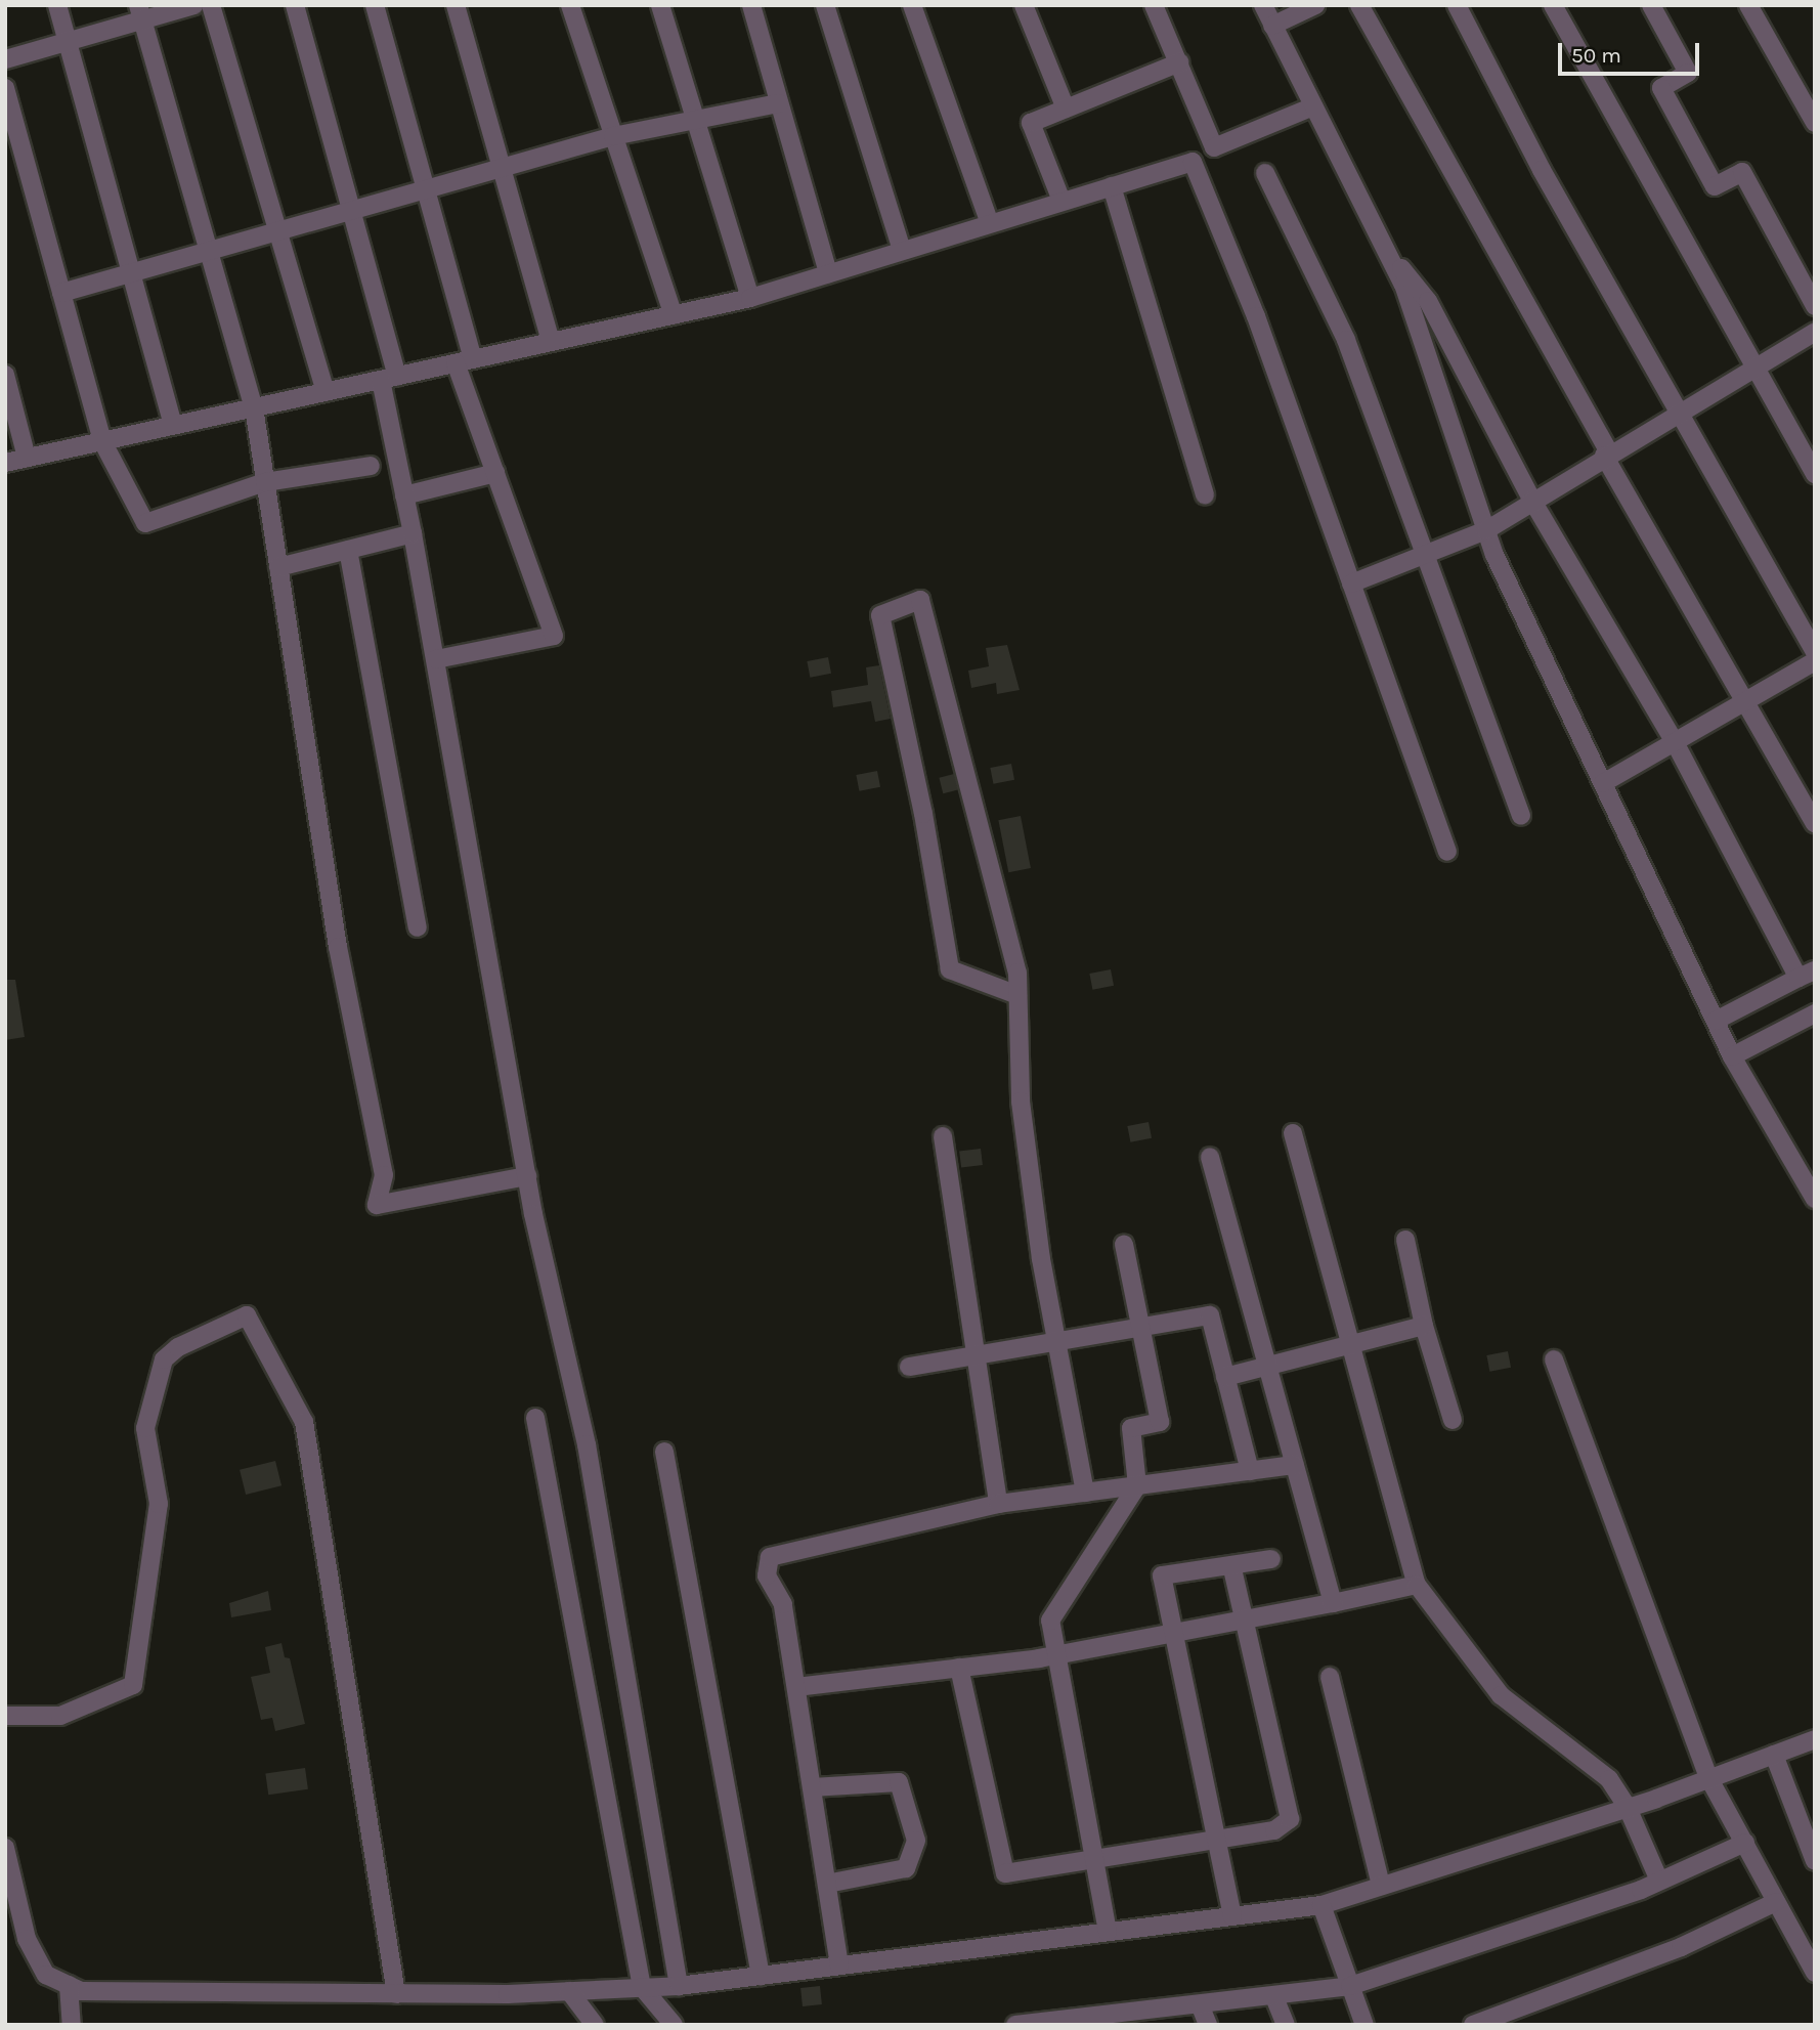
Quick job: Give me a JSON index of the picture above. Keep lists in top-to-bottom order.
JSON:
{
  "scale_bar": "50 m"
}
